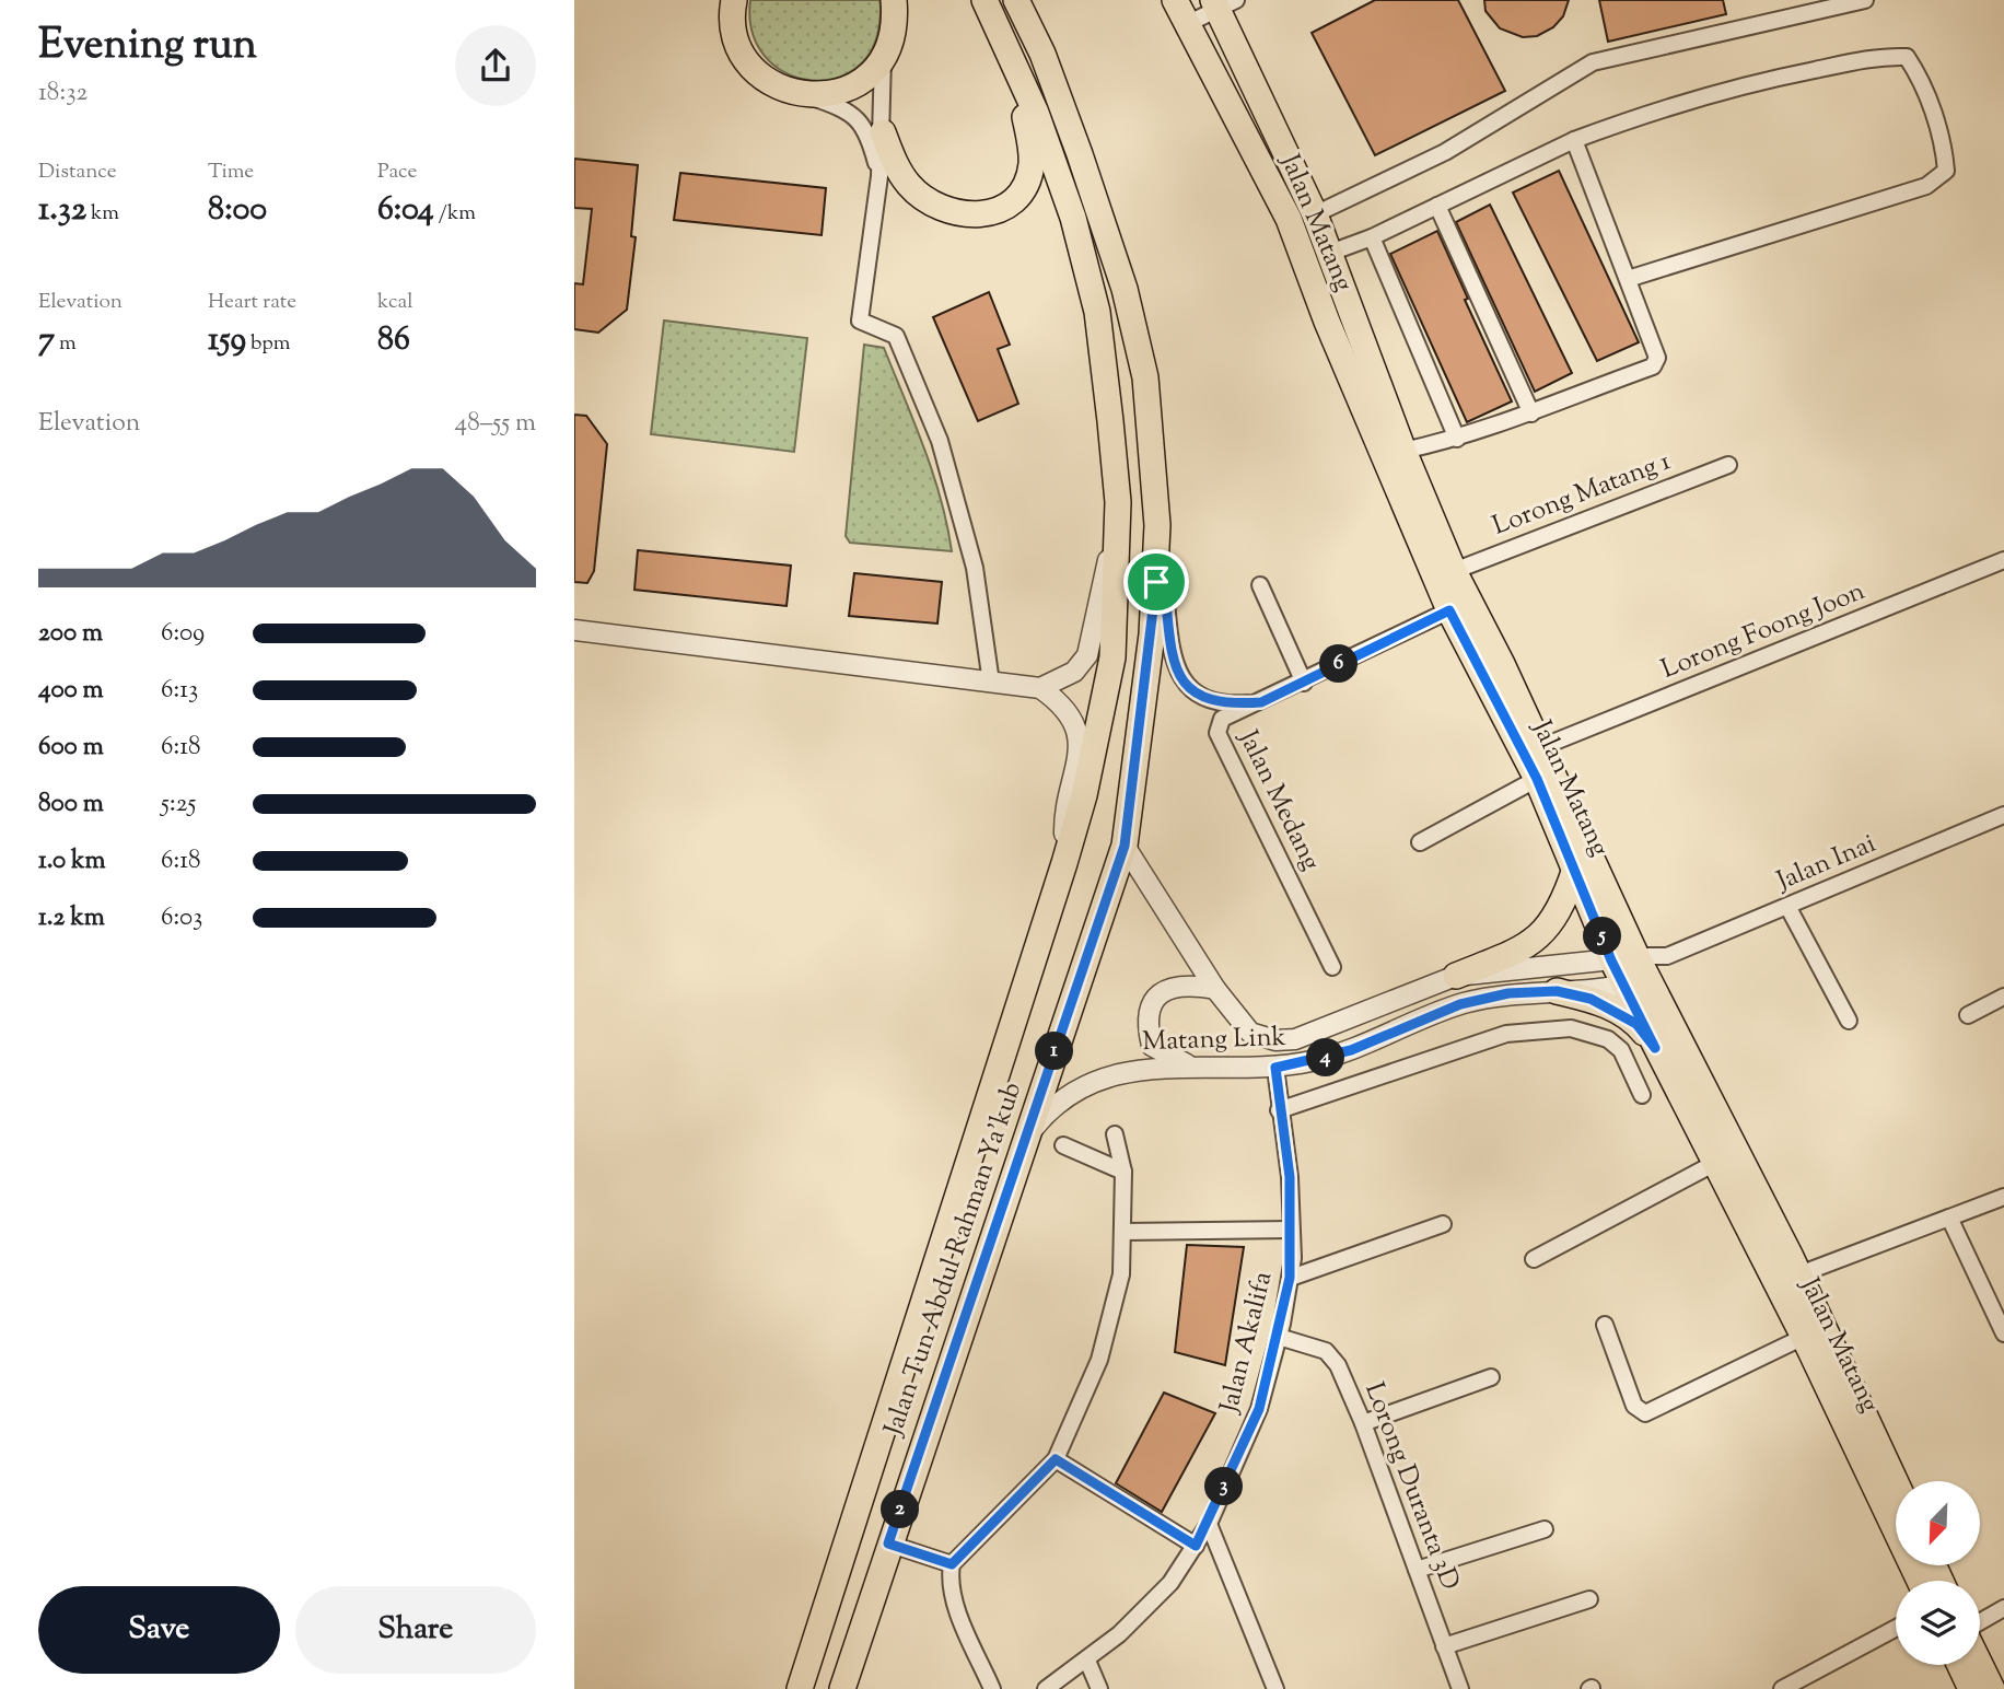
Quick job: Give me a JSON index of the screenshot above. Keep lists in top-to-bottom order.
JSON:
{
  "streets": {
    "main road": ["Jalan Matang", "Jalan Tun Abdul Rahman Ya'kub"],
    "street": [
      "Lorong Matang 1",
      "Lorong Foong Joon",
      "Jalan Medang",
      "Jalan Inai",
      "Matang Link",
      "Jalan Akalifa",
      "Lorong Duranta 3D"
    ]
  },
  "crossings": [
    ["Jalan Matang", "Lorong Matang 1"],
    ["Jalan Matang", "Lorong Foong Joon"],
    ["Jalan Matang", "Jalan Medang"],
    ["Jalan Matang", "Matang Link"],
    ["Matang Link", "Jalan Tun Abdul Rahman Ya'kub"],
    ["Matang Link", "Jalan Akalifa"],
    ["Jalan Akalifa", "Lorong Duranta 3D"]
  ],
  "north": "bottom left",
  "page": {
    "heading": ["Evening run", "18:32"],
    "stats": [
      ["Distance", "1.32 km"],
      ["Time", "8:00"],
      ["Pace", "6:04 /km"],
      ["Elevation", "7 m"],
      ["Heart rate", "159 bpm"],
      ["kcal", "86"]
    ],
    "chart": ["Elevation", "48–55 m"],
    "list": [
      {
        "name": "200 m",
        "note": "6:09"
      },
      {
        "name": "400 m",
        "note": "6:13"
      },
      {
        "name": "600 m",
        "note": "6:18"
      },
      {
        "name": "800 m",
        "note": "5:25"
      },
      {
        "name": "1.0 km",
        "note": "6:18"
      },
      {
        "name": "1.2 km",
        "note": "6:03"
      }
    ],
    "pins": [
      "6",
      "5",
      "1",
      "4",
      "3",
      "2"
    ],
    "buttons": ["Save", "Share"]
  }
}
